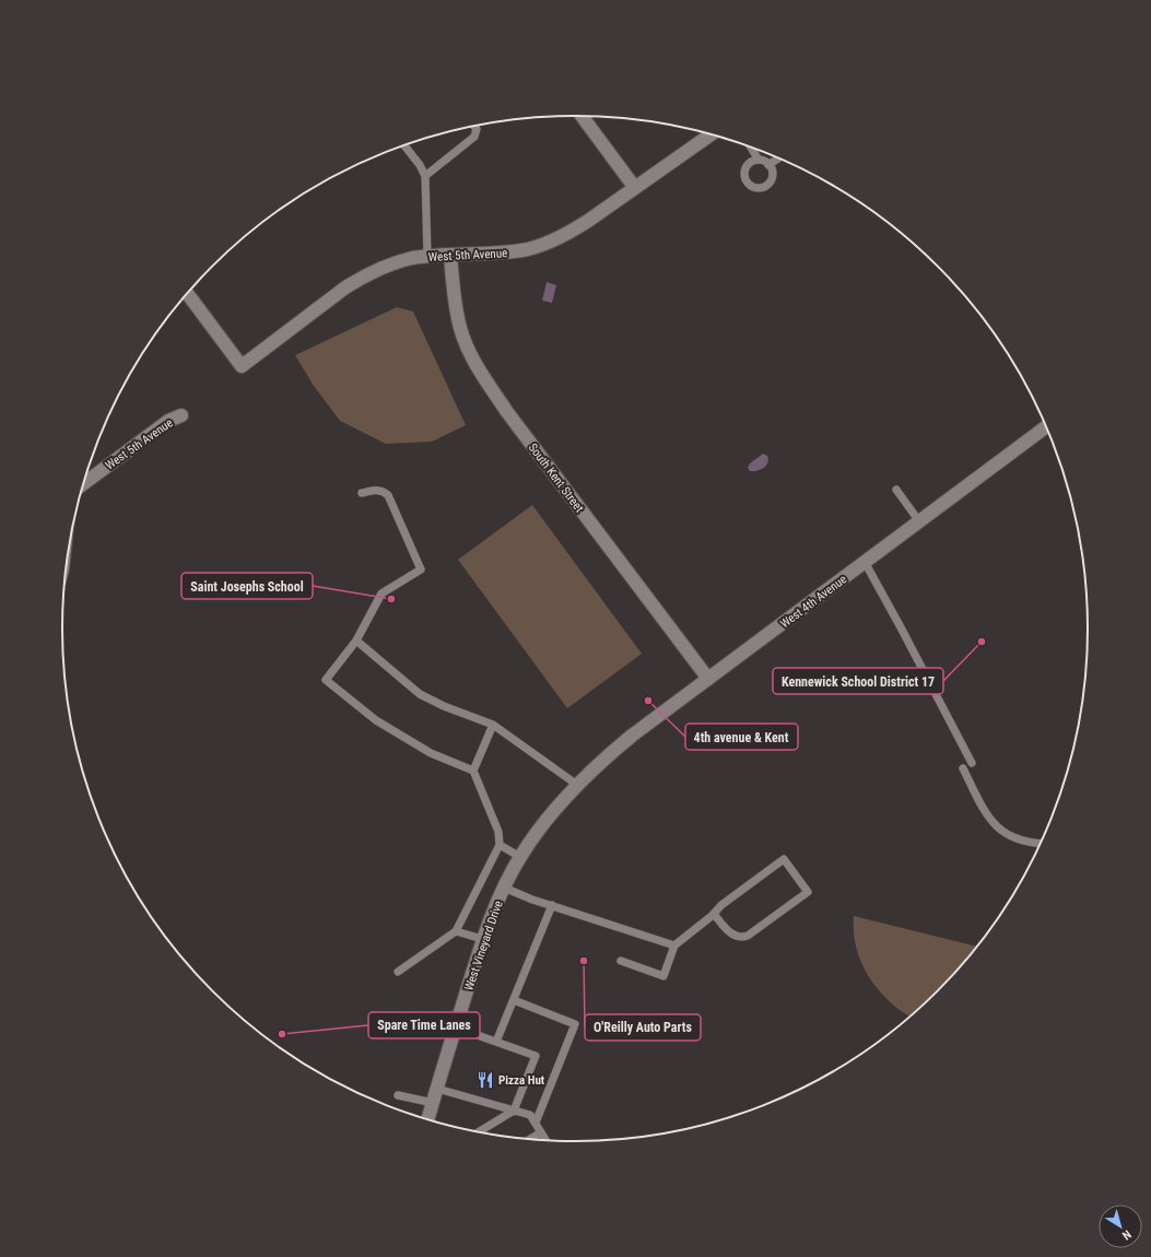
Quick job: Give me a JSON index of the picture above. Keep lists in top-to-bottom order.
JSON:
{
  "streets": {
    "street": [
      "West 5th Avenue",
      "South Kent Street",
      "West 4th Avenue",
      "West Vineyard Drive"
    ]
  },
  "crossings": [
    ["West 5th Avenue", "South Kent Street"],
    ["South Kent Street", "West 4th Avenue"],
    ["West 4th Avenue", "West Vineyard Drive"]
  ],
  "places": {
    "other": [
      "Saint Josephs School",
      "Kennewick School District 17",
      "4th avenue & Kent",
      "O'Reilly Auto Parts",
      "Spare Time Lanes"
    ],
    "restaurant": ["Pizza Hut"]
  },
  "north": "bottom right"
}
